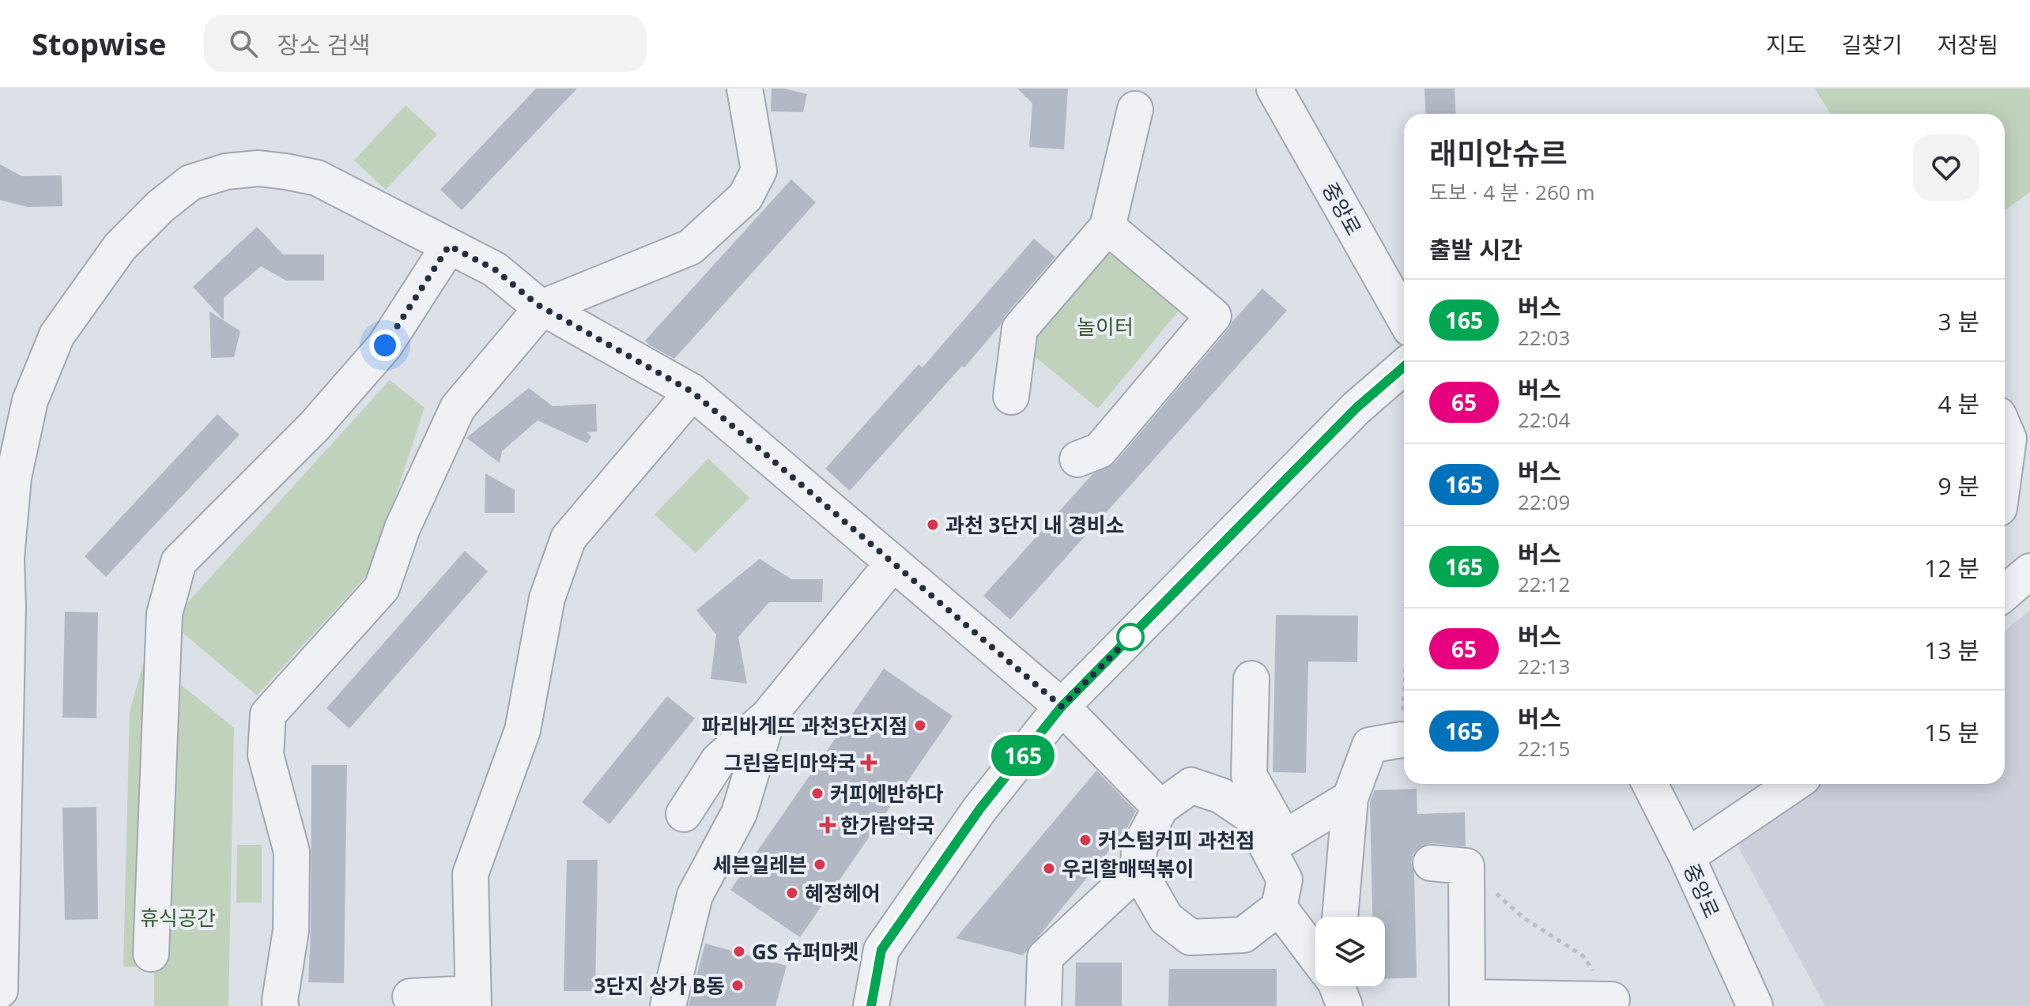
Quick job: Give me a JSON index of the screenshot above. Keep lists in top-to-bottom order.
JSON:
{
  "streets": {
    "street": ["중앙로"]
  },
  "parks": ["놀이터", "휴식공간"],
  "places": {
    "other": [
      "과천 3단지 내 경비소",
      "파리바게뜨 과천3단지점",
      "커피에반하다",
      "커스텀커피 과천점",
      "세븐일레븐",
      "우리할매떡볶이",
      "혜정헤어",
      "GS 슈퍼마켓",
      "3단지 상가 B동"
    ],
    "health": ["그린옵티마약국", "한가람약국"]
  },
  "lines": ["bus line 165"],
  "page": {
    "header": "Stopwise",
    "search": "장소 검색",
    "nav": ["지도", "길찾기", "저장됨"],
    "on_map": "165",
    "heading": [
      ["래미안슈르", "도보 · 4 분 · 260 m"],
      "출발 시간"
    ],
    "list": [
      {
        "mark": "165",
        "name": "버스",
        "note": "22:03",
        "value": "3 분"
      },
      {
        "mark": "65",
        "name": "버스",
        "note": "22:04",
        "value": "4 분"
      },
      {
        "mark": "165",
        "name": "버스",
        "note": "22:09",
        "value": "9 분"
      },
      {
        "mark": "165",
        "name": "버스",
        "note": "22:12",
        "value": "12 분"
      },
      {
        "mark": "65",
        "name": "버스",
        "note": "22:13",
        "value": "13 분"
      },
      {
        "mark": "165",
        "name": "버스",
        "note": "22:15",
        "value": "15 분"
      }
    ]
  }
}
